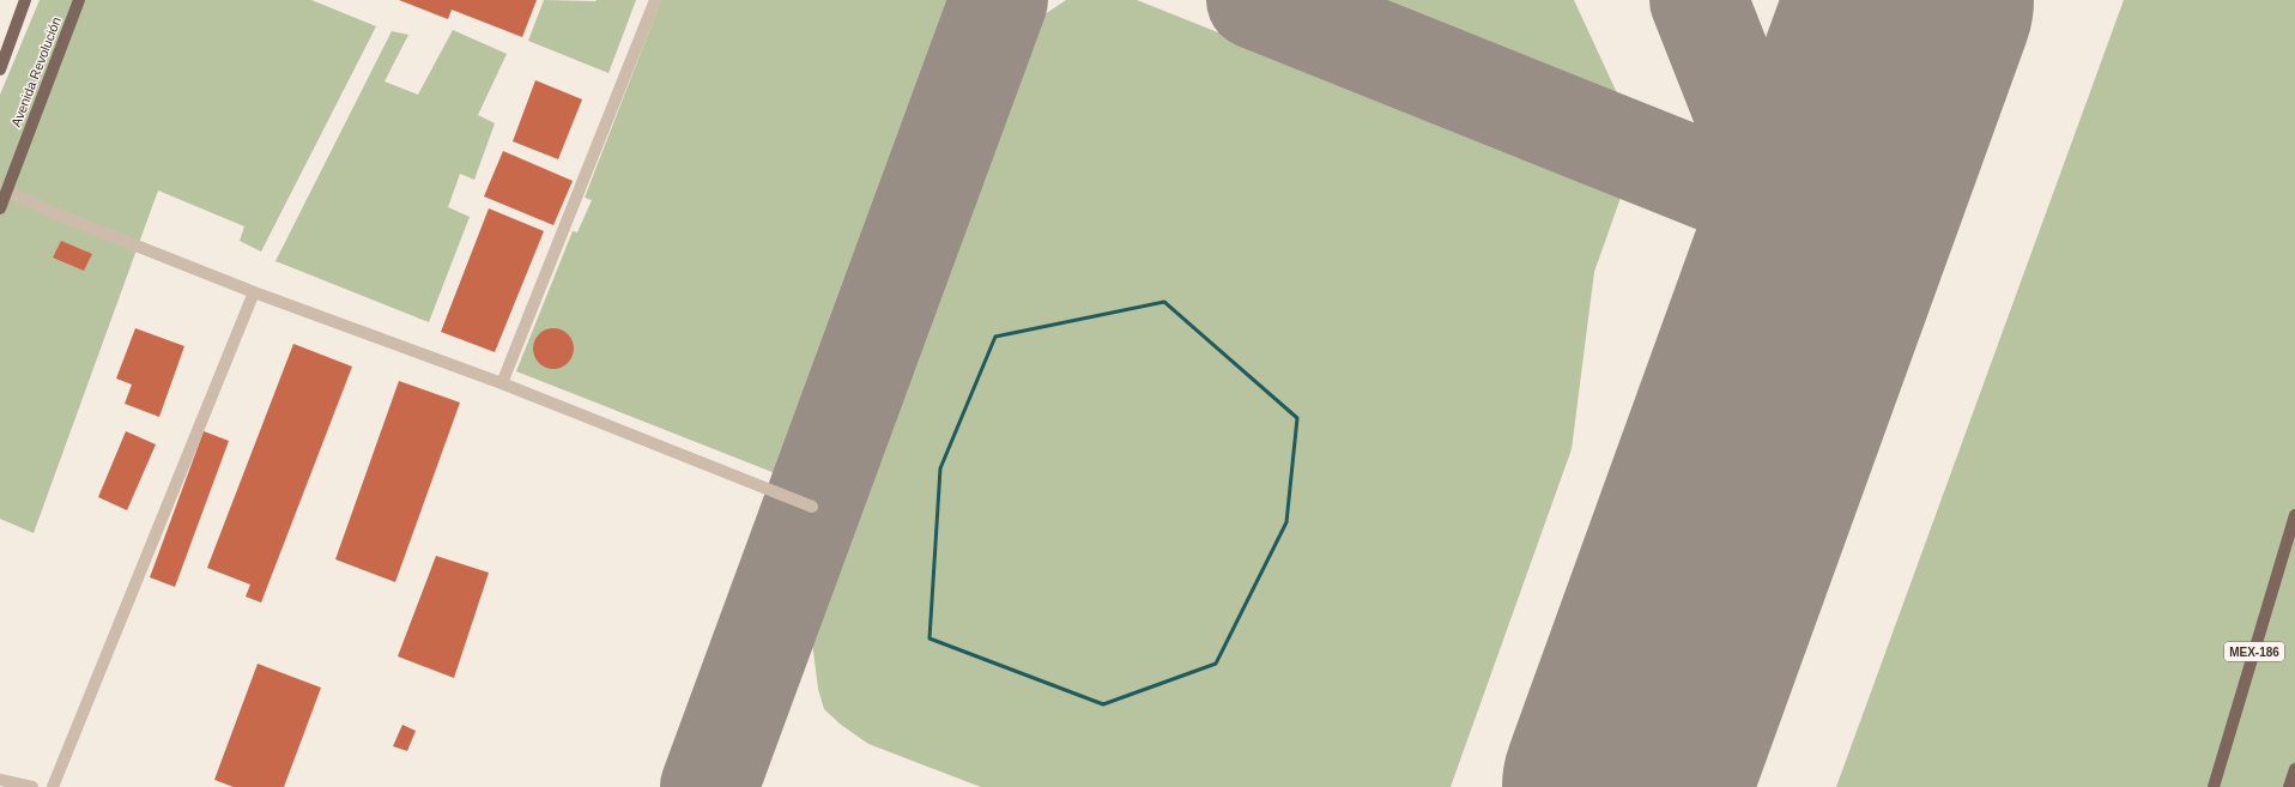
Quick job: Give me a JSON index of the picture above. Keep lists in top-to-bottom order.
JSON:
{
  "streets": {
    "main road": ["Avenida Revolución", "MEX-186"]
  }
}
